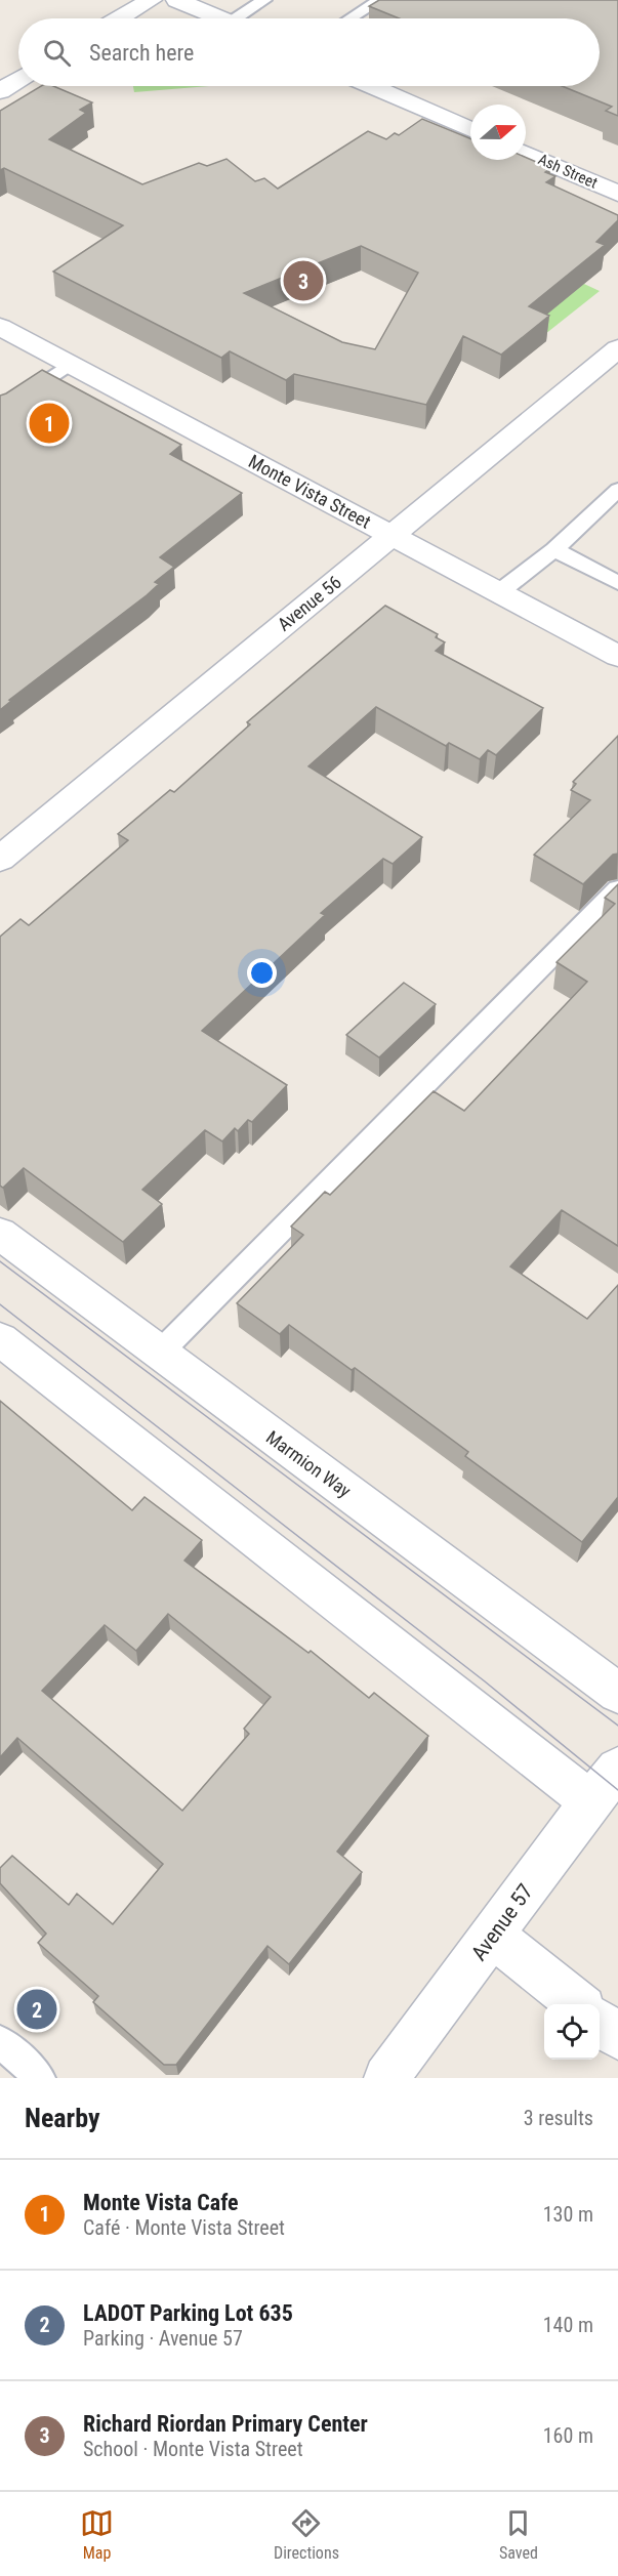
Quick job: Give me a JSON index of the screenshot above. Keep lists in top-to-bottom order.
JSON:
{
  "streets": {
    "street": [
      "Ash Street",
      "Monte Vista Street",
      "Avenue 56",
      "Marmion Way",
      "Avenue 57"
    ]
  },
  "crossings": [
    ["Monte Vista Street", "Avenue 56"]
  ],
  "north": "right",
  "page": {
    "search": "Search here",
    "pins": ["3", "1", "2"],
    "heading": ["Nearby", "3 results"],
    "list": [
      {
        "mark": "1",
        "name": "Monte Vista Cafe",
        "note": "Café · Monte Vista Street",
        "value": "130 m"
      },
      {
        "mark": "2",
        "name": "LADOT Parking Lot 635",
        "note": "Parking · Avenue 57",
        "value": "140 m"
      },
      {
        "mark": "3",
        "name": "Richard Riordan Primary Center",
        "note": "School · Monte Vista Street",
        "value": "160 m"
      }
    ],
    "nav": ["Map", "Directions", "Saved"]
  }
}
